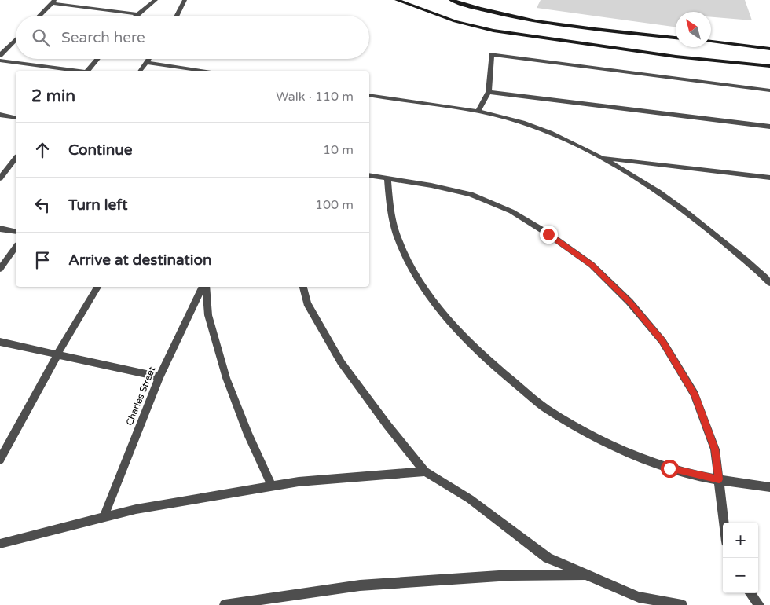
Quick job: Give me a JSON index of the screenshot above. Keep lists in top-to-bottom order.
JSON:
{
  "streets": {
    "street": ["Charles Street"]
  },
  "north": "top left",
  "page": {
    "search": "Search here",
    "heading": ["2 min", "Walk · 110 m"],
    "list": [
      ["Continue", "10 m"],
      ["Turn left", "100 m"],
      "Arrive at destination"
    ],
    "map_buttons": ["+", "−"]
  }
}
